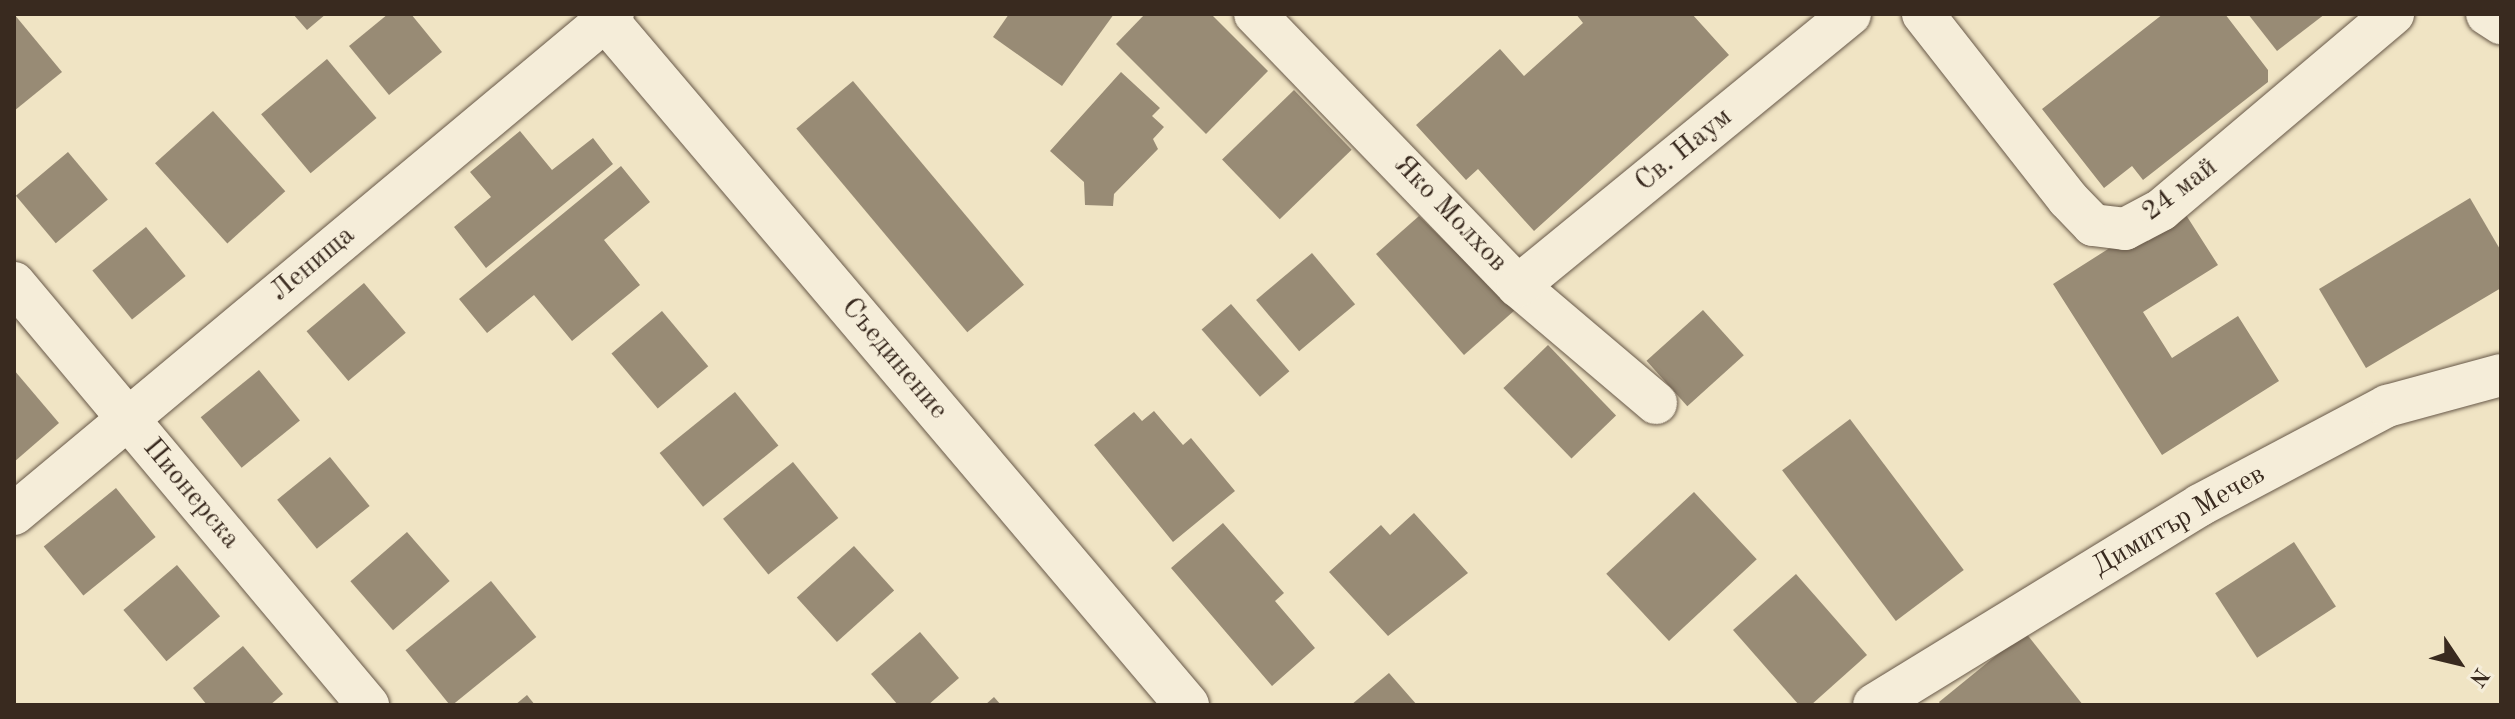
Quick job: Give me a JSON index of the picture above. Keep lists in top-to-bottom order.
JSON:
{
  "streets": {
    "street": [
      "Св. Наум",
      "24 май",
      "Яко Молхов",
      "Ленища",
      "Съединение",
      "Пионерска",
      "Димитър Мечев"
    ]
  },
  "crossings": [
    ["Св. Наум", "Яко Молхов"],
    ["Ленища", "Съединение"],
    ["Ленища", "Пионерска"]
  ],
  "north": "bottom right"
}
